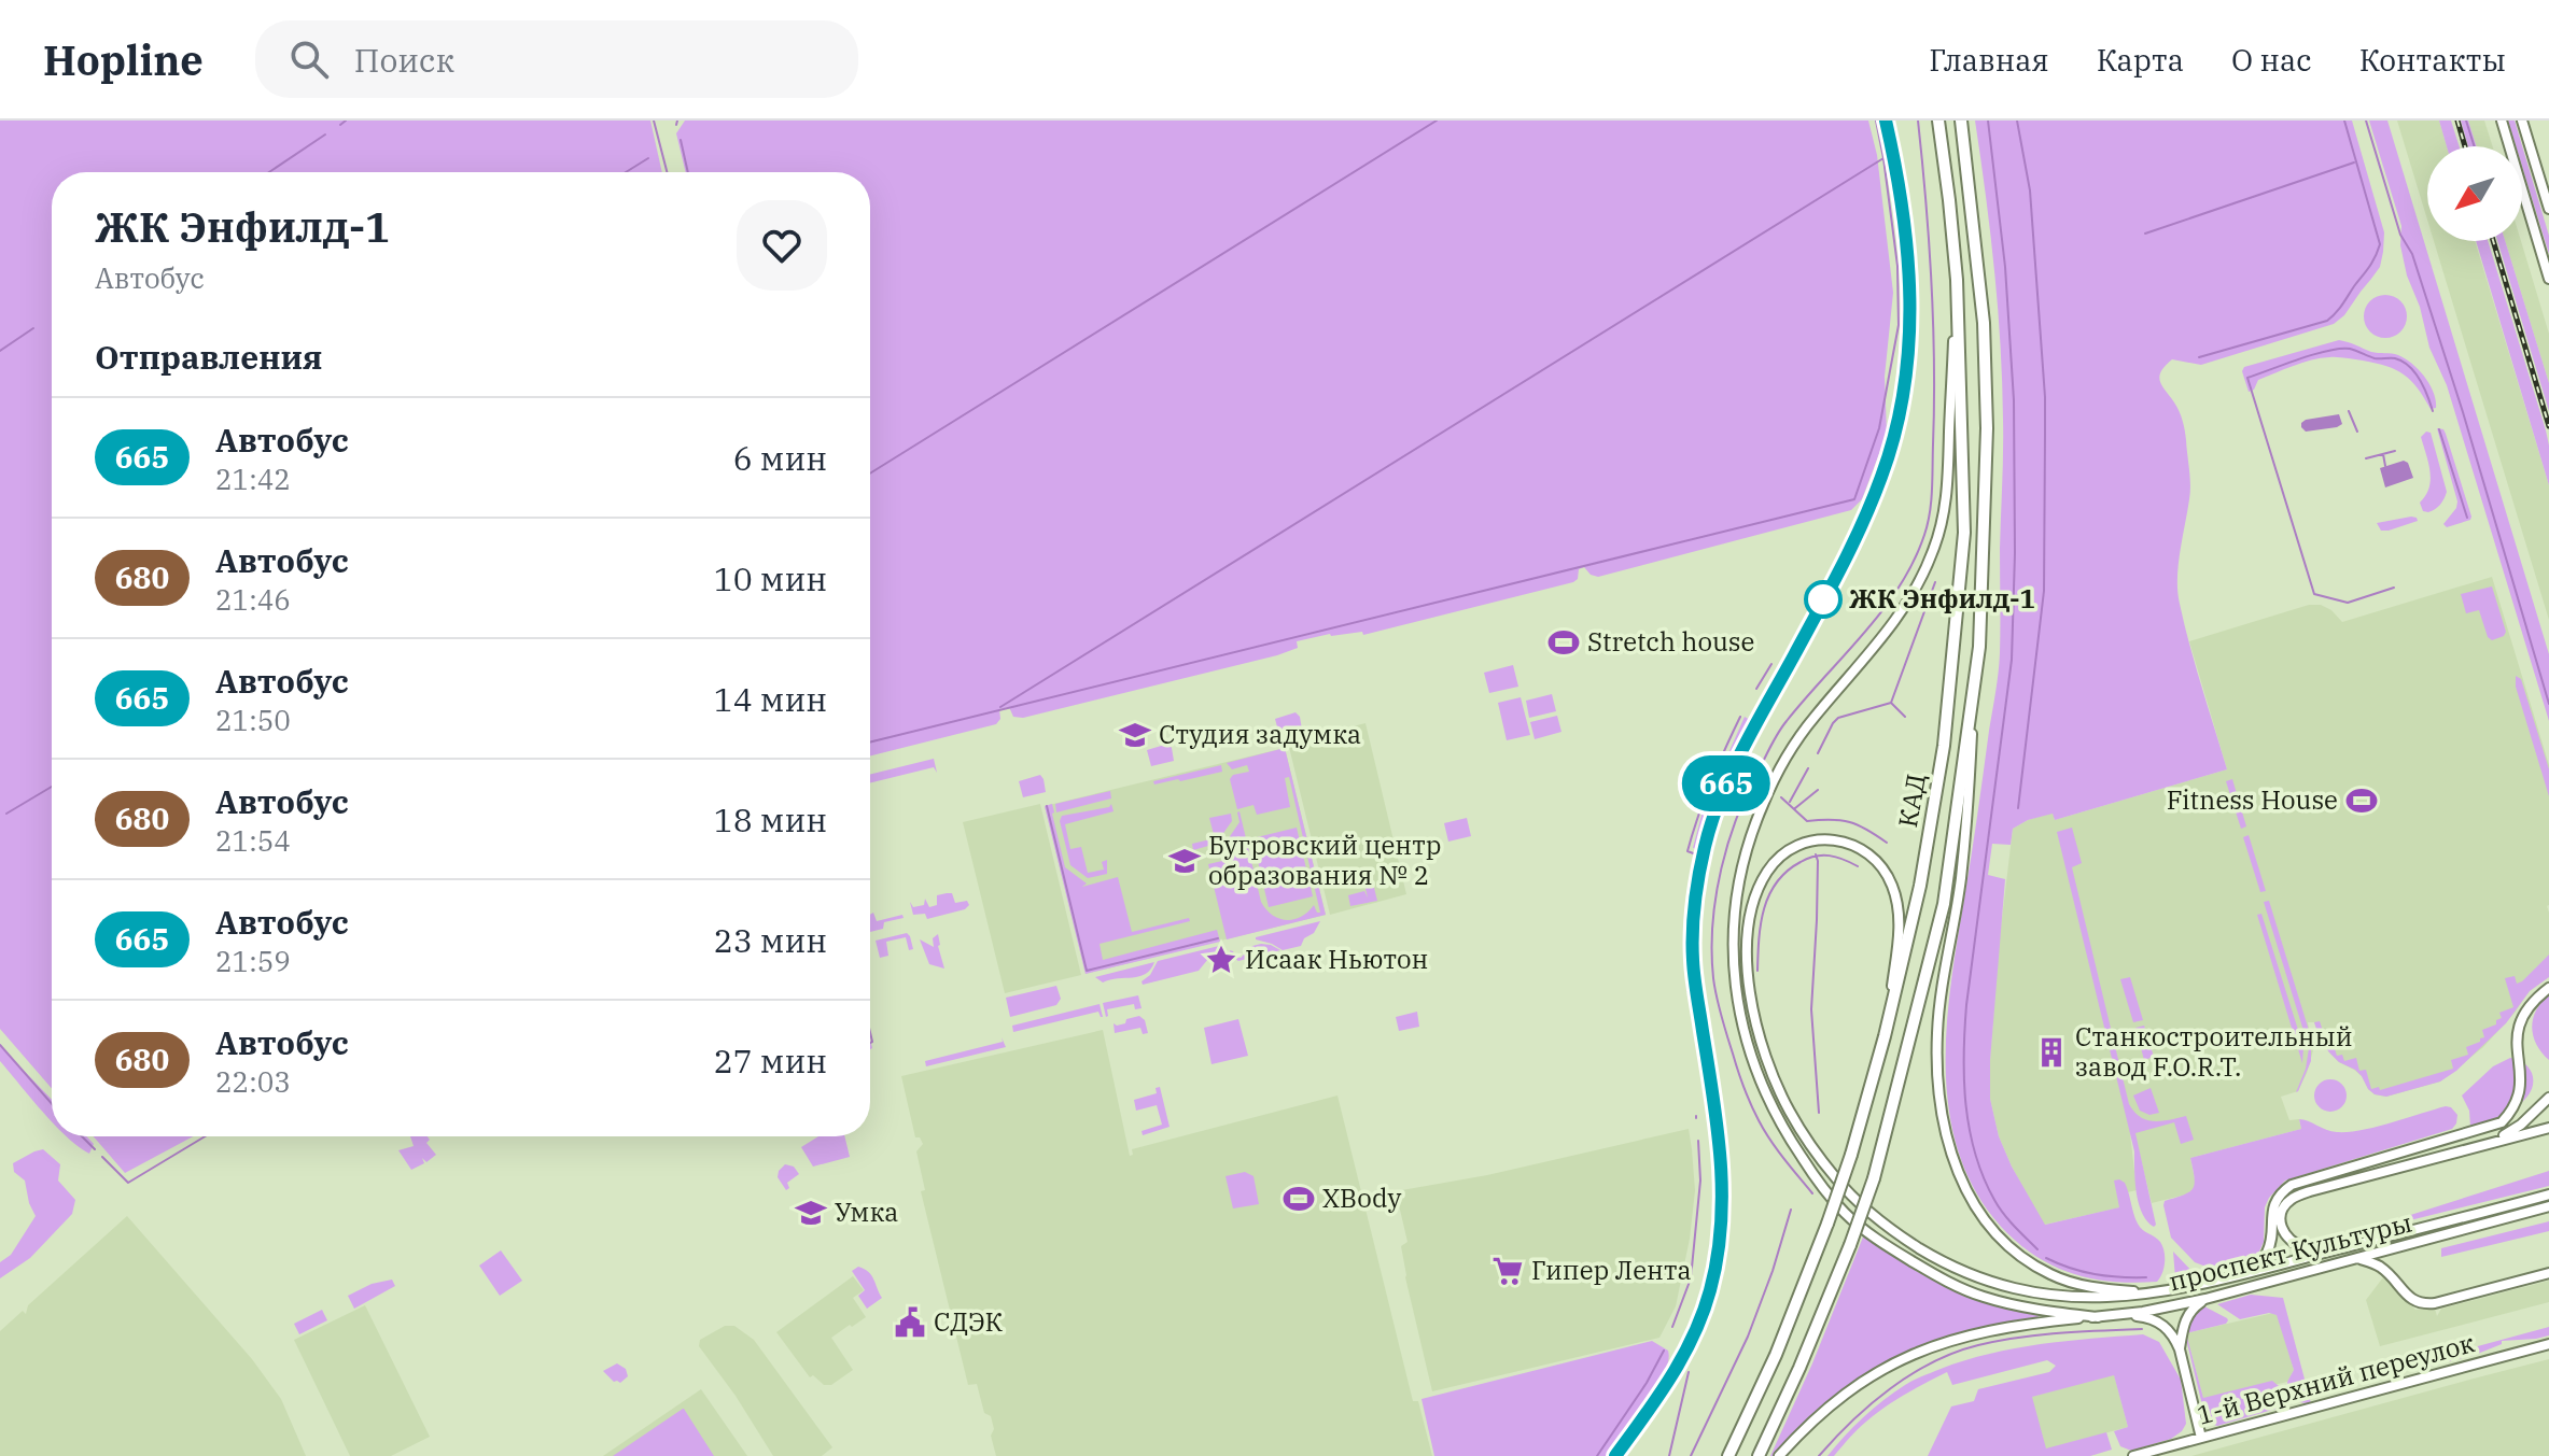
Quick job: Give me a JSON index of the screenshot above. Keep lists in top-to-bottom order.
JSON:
{
  "streets": {
    "highway": ["КАД"],
    "main road": ["проспект Культуры", "1-й Верхний переулок"]
  },
  "places": {
    "other": ["ЖК Энфилд-1"],
    "sports": ["Stretch house", "Fitness House", "XBody"],
    "school or university": ["Студия задумка", "Бугровский центр образования № 2", "Умка"],
    "place": ["Исаак Ньютон"],
    "building": ["Станкостроительный завод F.O.R.T."],
    "supermarket": ["Гипер Лента"],
    "public building": ["СДЭК"]
  },
  "lines": ["bus line 665"],
  "north": "bottom left",
  "page": {
    "header": "Hopline",
    "search": "Поиск",
    "nav": [
      "Главная",
      "Карта",
      "О нас",
      "Контакты"
    ],
    "on_map": "665",
    "heading": [
      ["ЖК Энфилд-1", "Автобус"],
      "Отправления"
    ],
    "list": [
      {
        "mark": "665",
        "name": "Автобус",
        "note": "21:42",
        "value": "6 мин"
      },
      {
        "mark": "680",
        "name": "Автобус",
        "note": "21:46",
        "value": "10 мин"
      },
      {
        "mark": "665",
        "name": "Автобус",
        "note": "21:50",
        "value": "14 мин"
      },
      {
        "mark": "680",
        "name": "Автобус",
        "note": "21:54",
        "value": "18 мин"
      },
      {
        "mark": "665",
        "name": "Автобус",
        "note": "21:59",
        "value": "23 мин"
      },
      {
        "mark": "680",
        "name": "Автобус",
        "note": "22:03",
        "value": "27 мин"
      }
    ]
  }
}
